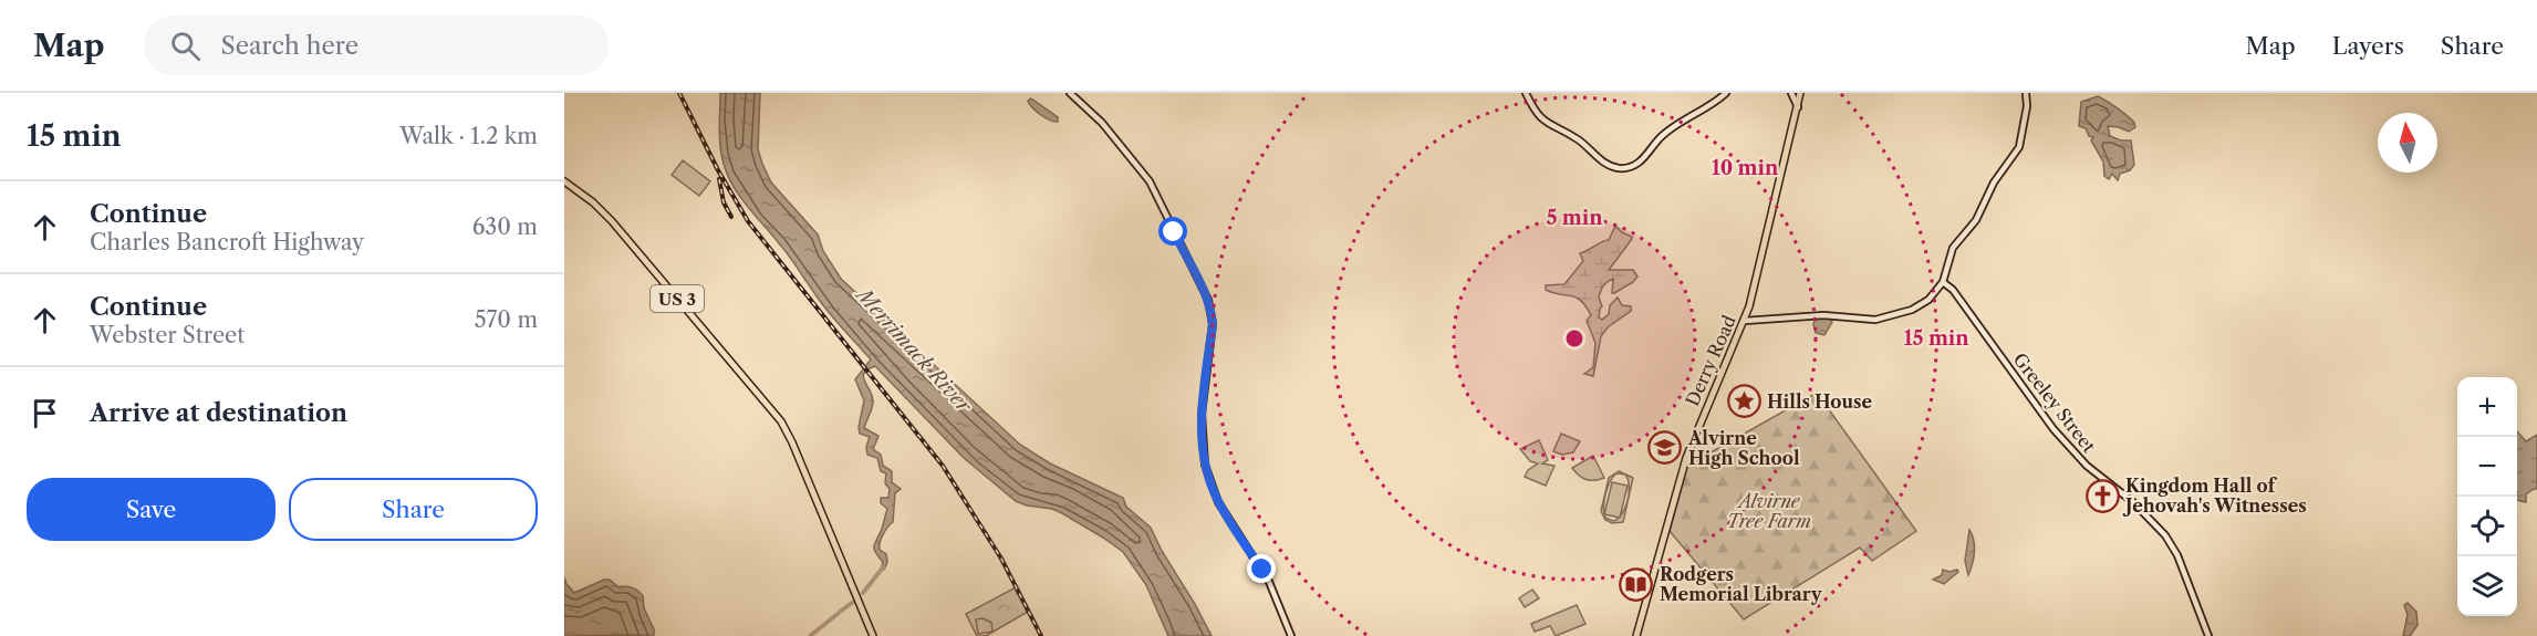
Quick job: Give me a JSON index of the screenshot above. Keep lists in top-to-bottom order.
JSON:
{
  "streets": {
    "main road": ["US 3", "Derry Road"],
    "street": ["Greeley Street"]
  },
  "water": ["Merrimack River"],
  "parks": ["Alvirne Tree Farm"],
  "places": {
    "place": ["Hills House"],
    "school or university": ["Alvirne High School"],
    "church": ["Kingdom Hall of Jehovah's Witnesses"],
    "library": ["Rodgers Memorial Library"]
  },
  "north": "top",
  "page": {
    "header": "Map",
    "search": "Search here",
    "nav": ["Map", "Layers", "Share"],
    "heading": ["15 min", "Walk · 1.2 km"],
    "list": [
      ["Continue", "Charles Bancroft Highway", "630 m"],
      ["Continue", "Webster Street", "570 m"],
      "Arrive at destination"
    ],
    "map_buttons": ["+", "−"],
    "buttons": ["Save", "Share"]
  },
  "rings": ["10 min", "5 min", "15 min"]
}
